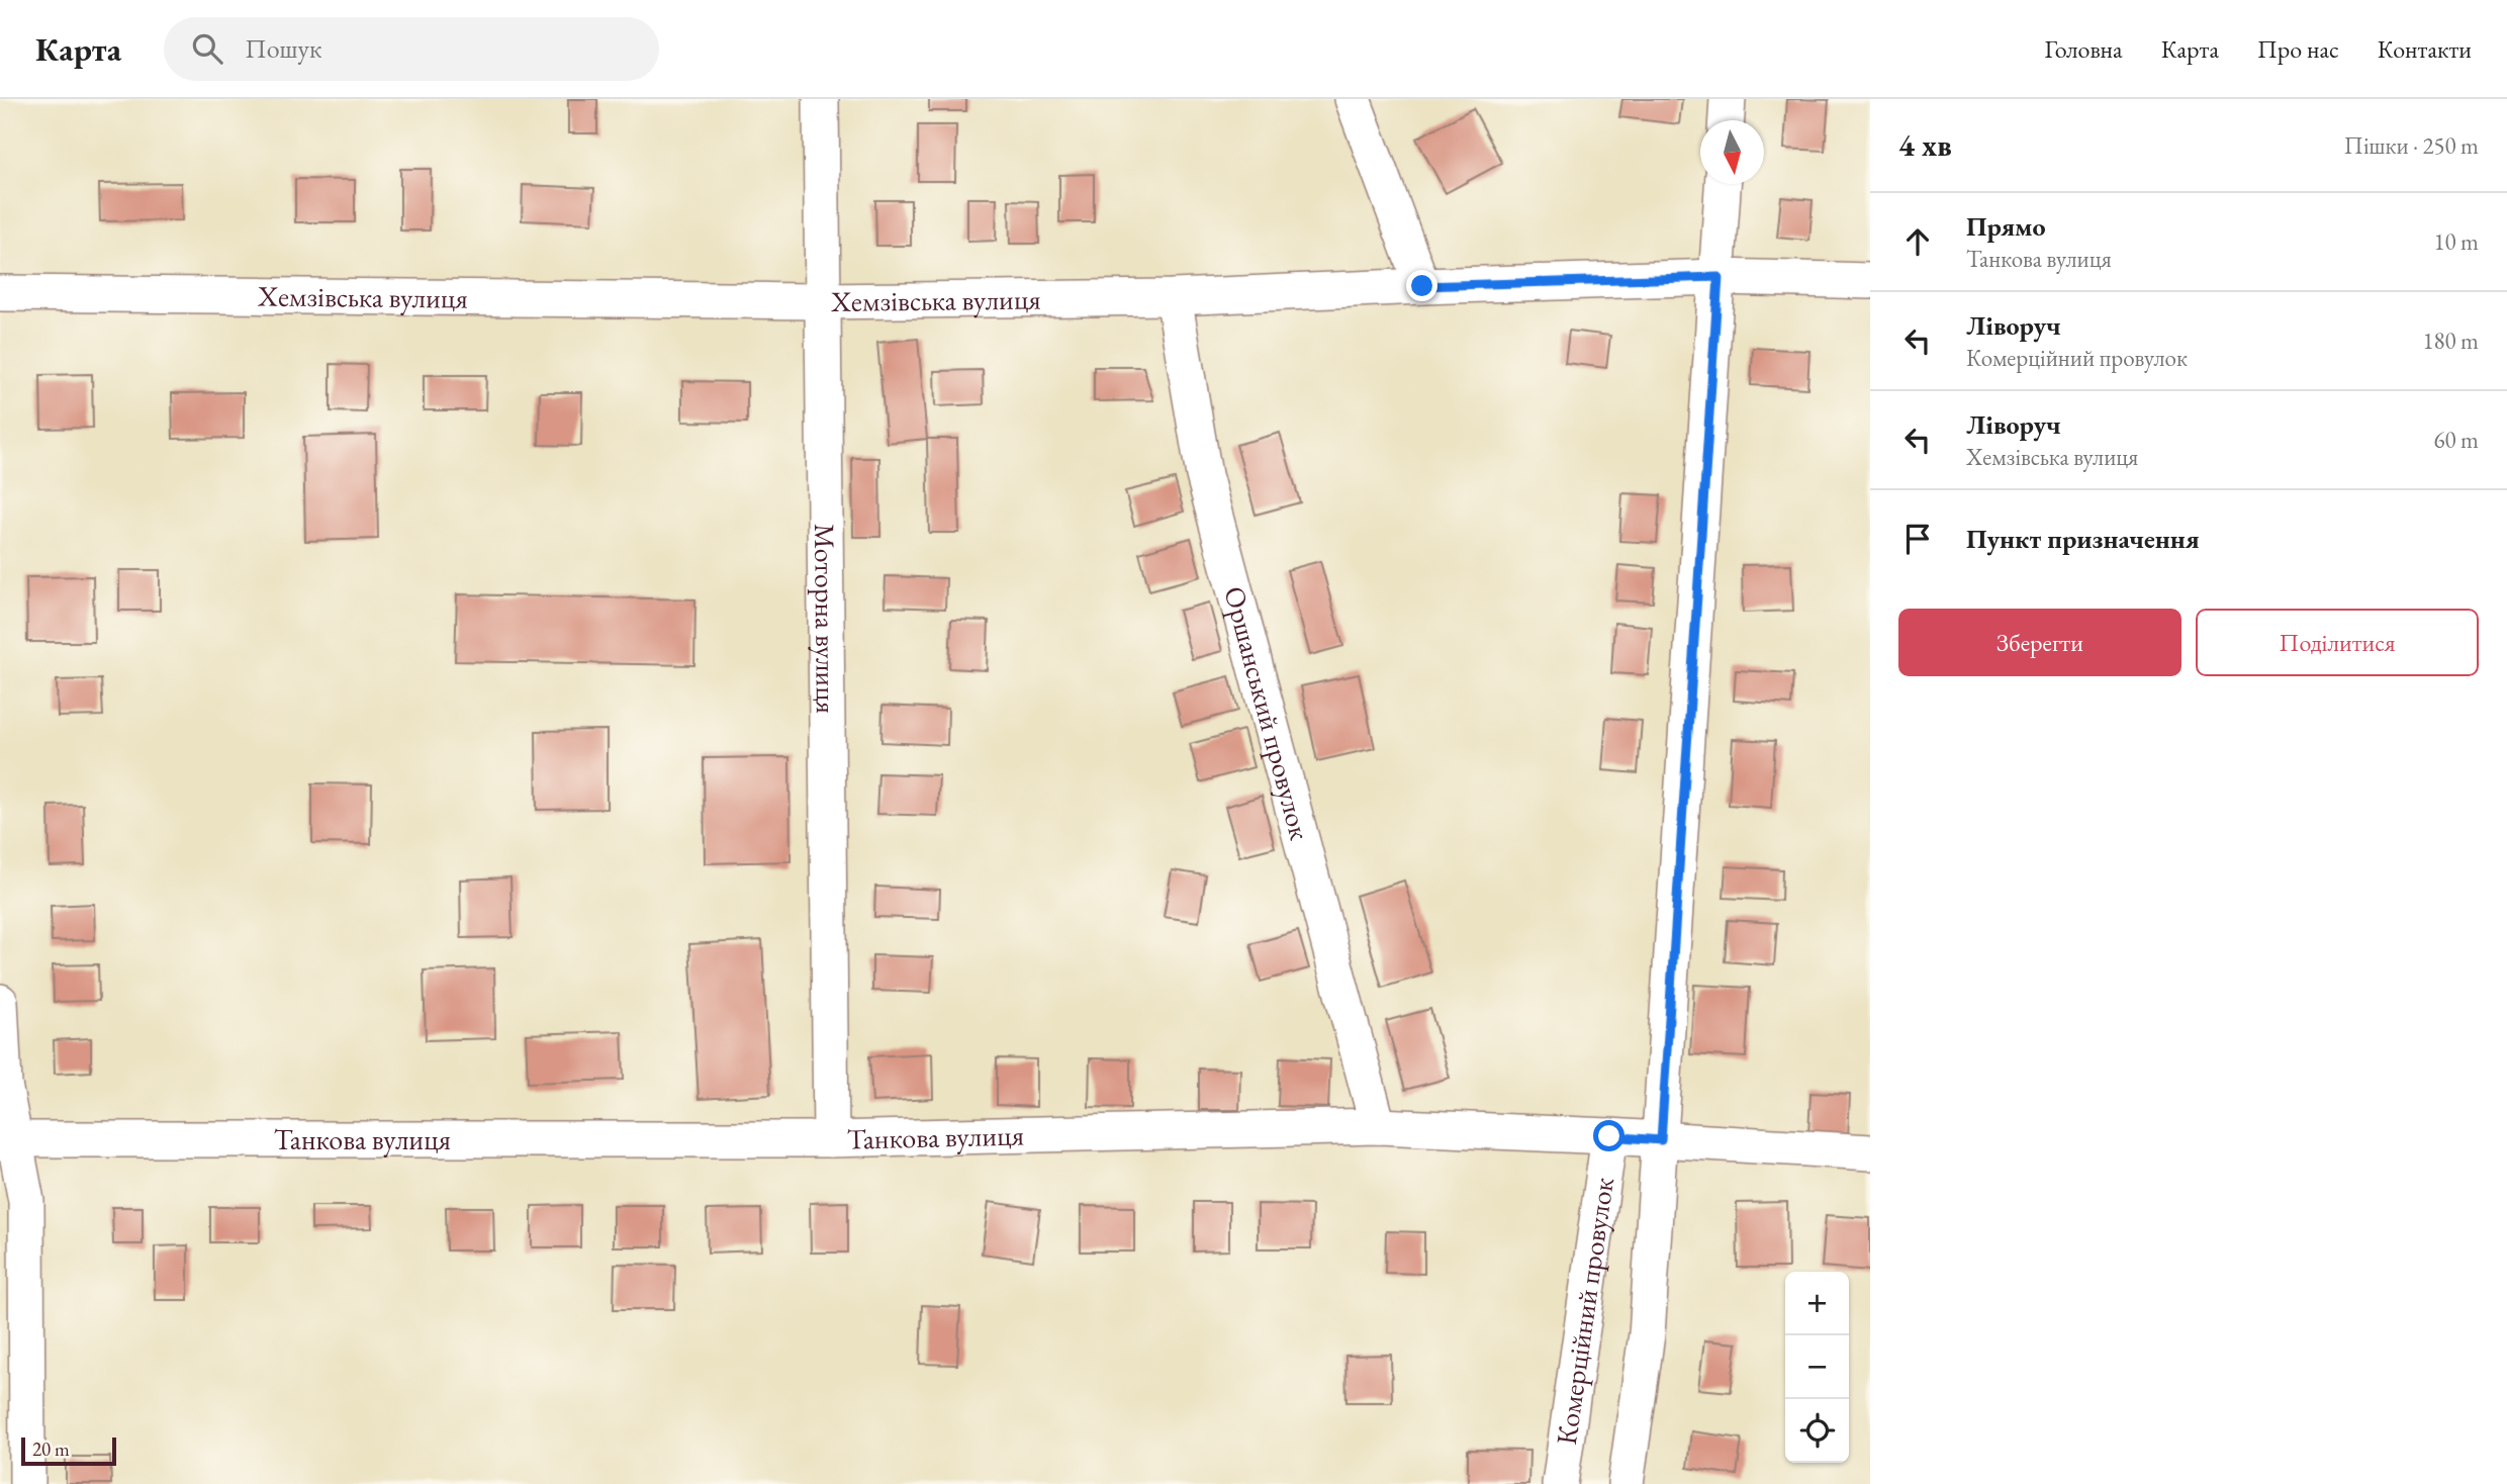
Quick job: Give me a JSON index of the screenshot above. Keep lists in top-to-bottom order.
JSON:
{
  "streets": {
    "street": [
      "Хемзівська вулиця",
      "Моторна вулиця",
      "Оршанський провулок",
      "Танкова вулиця",
      "Комерційний провулок"
    ]
  },
  "crossings": [
    ["Хемзівська вулиця", "Моторна вулиця"],
    ["Хемзівська вулиця", "Оршанський провулок"],
    ["Моторна вулиця", "Танкова вулиця"],
    ["Оршанський провулок", "Танкова вулиця"],
    ["Танкова вулиця", "Комерційний провулок"]
  ],
  "scale_bar": "20 m",
  "north": "bottom",
  "page": {
    "header": "Карта",
    "search": "Пошук",
    "nav": [
      "Головна",
      "Карта",
      "Про нас",
      "Контакти"
    ],
    "heading": ["4 хв", "Пішки · 250 m"],
    "list": [
      ["Прямо", "Танкова вулиця", "10 m"],
      ["Ліворуч", "Комерційний провулок", "180 m"],
      ["Ліворуч", "Хемзівська вулиця", "60 m"],
      "Пункт призначення"
    ],
    "buttons": ["Зберегти", "Поділитися"],
    "map_buttons": ["+", "−"],
    "scale": "20 m"
  }
}
